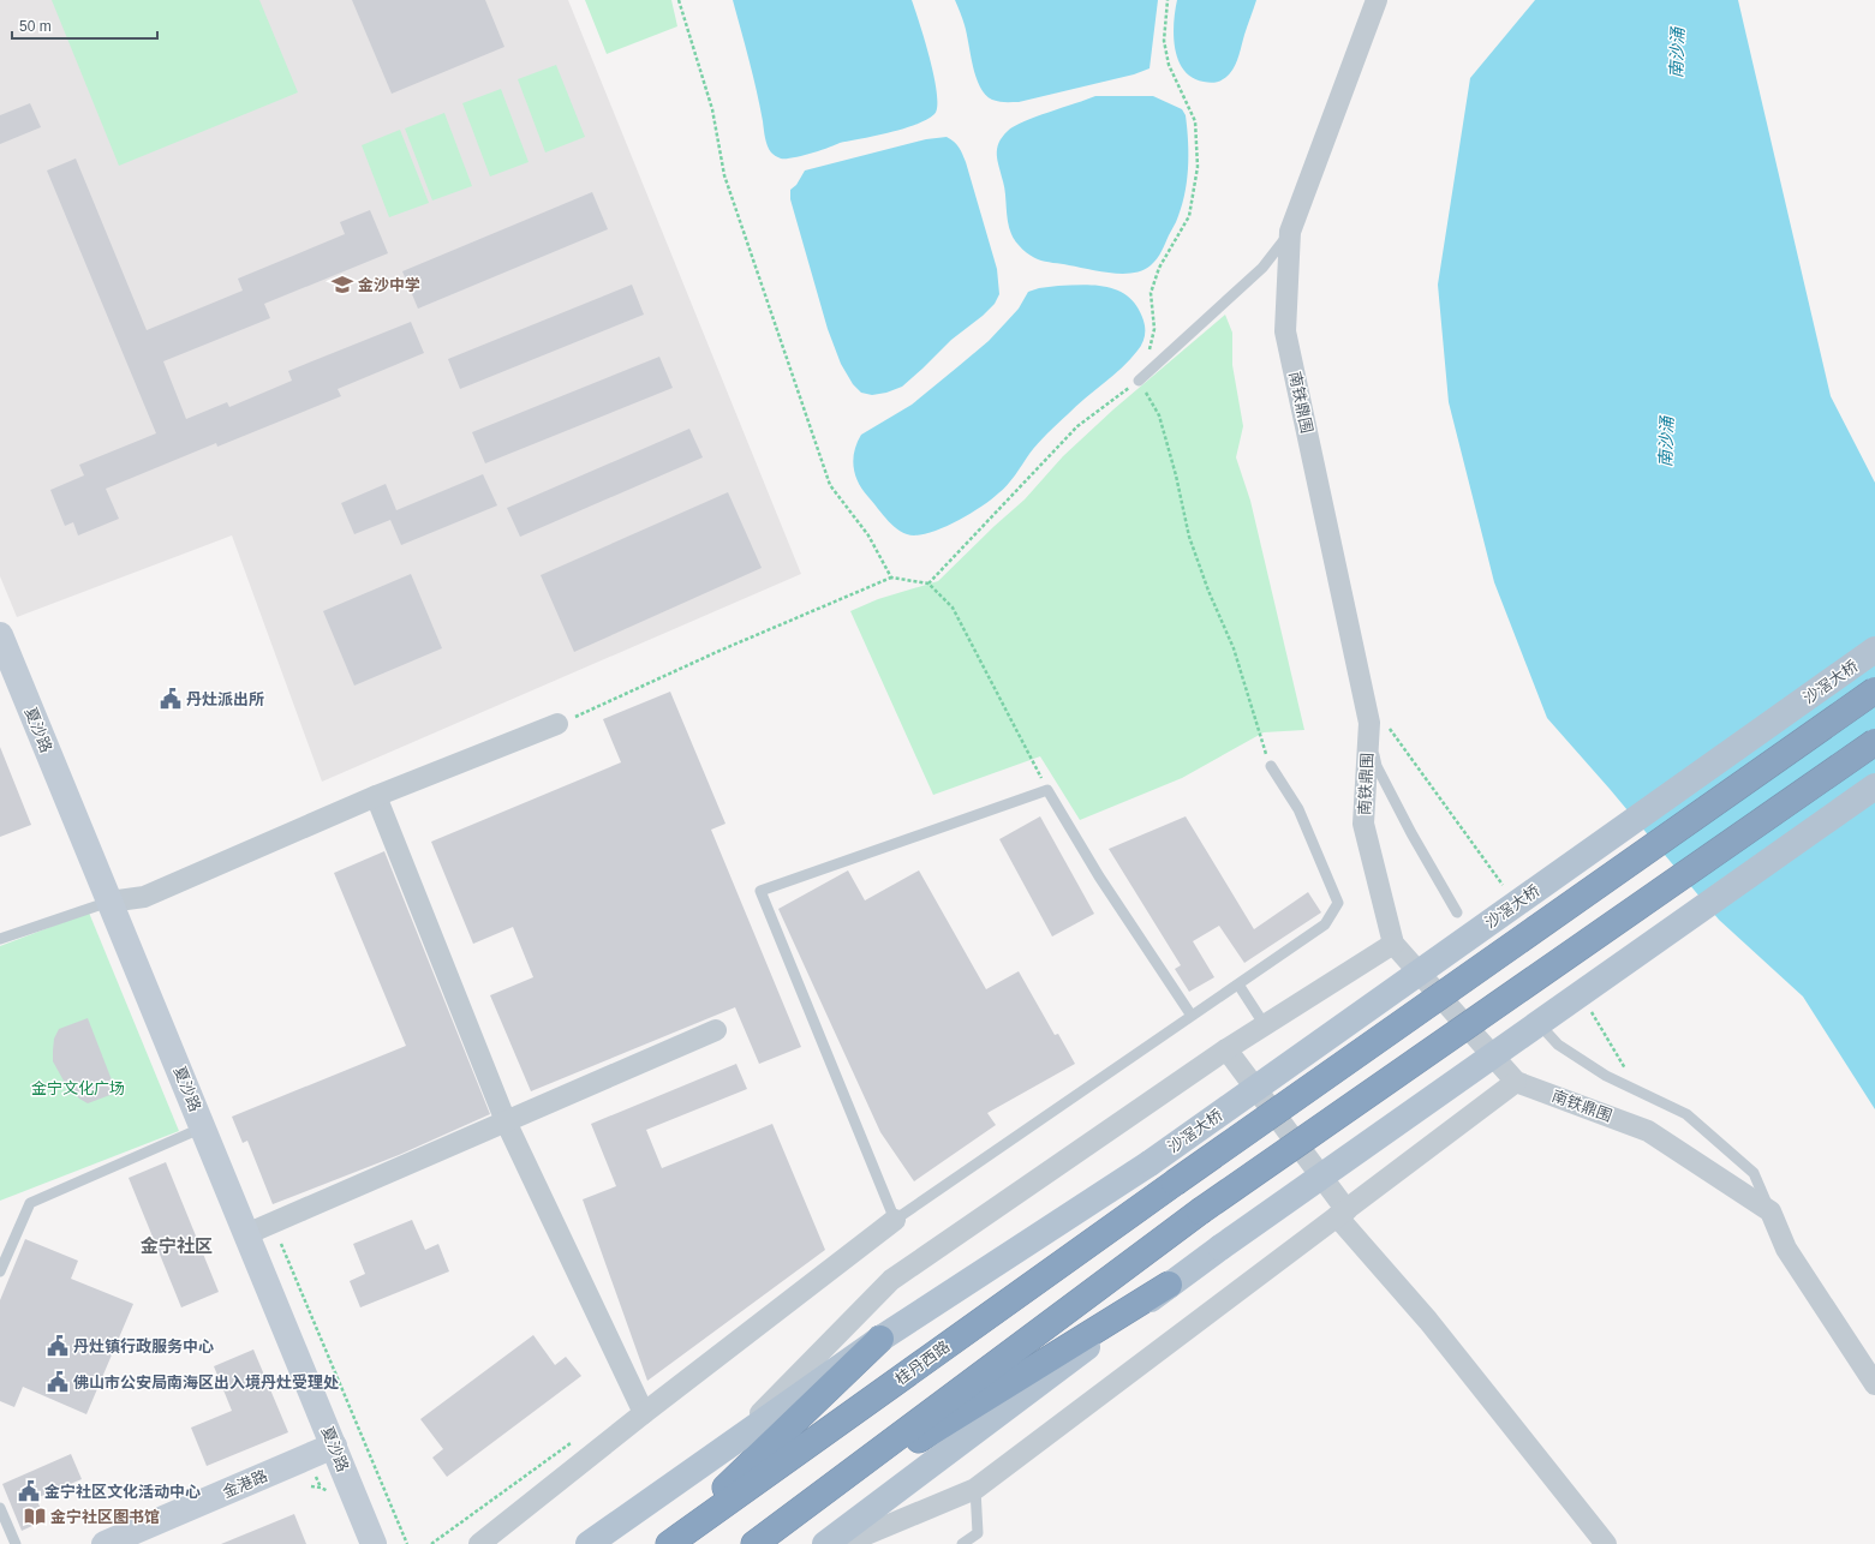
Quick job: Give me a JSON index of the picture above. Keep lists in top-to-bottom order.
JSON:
{
  "streets": {
    "highway": ["沙滘大桥", "桂丹西路"],
    "street": ["南铁鼎围", "夏沙路", "金港路"]
  },
  "crossings": [
    ["沙滘大桥", "桂丹西路"],
    ["夏沙路", "金港路"]
  ],
  "districts": ["金宁社区"],
  "water": ["南沙涌"],
  "parks": ["金宁文化广场"],
  "places": {
    "school or university": ["金沙中学"],
    "public building": [
      "丹灶派出所",
      "丹灶镇行政服务中心",
      "佛山市公安局南海区出入境丹灶受理处",
      "金宁社区文化活动中心"
    ],
    "library": ["金宁社区图书馆"]
  },
  "scale_bar": "50 m"
}
